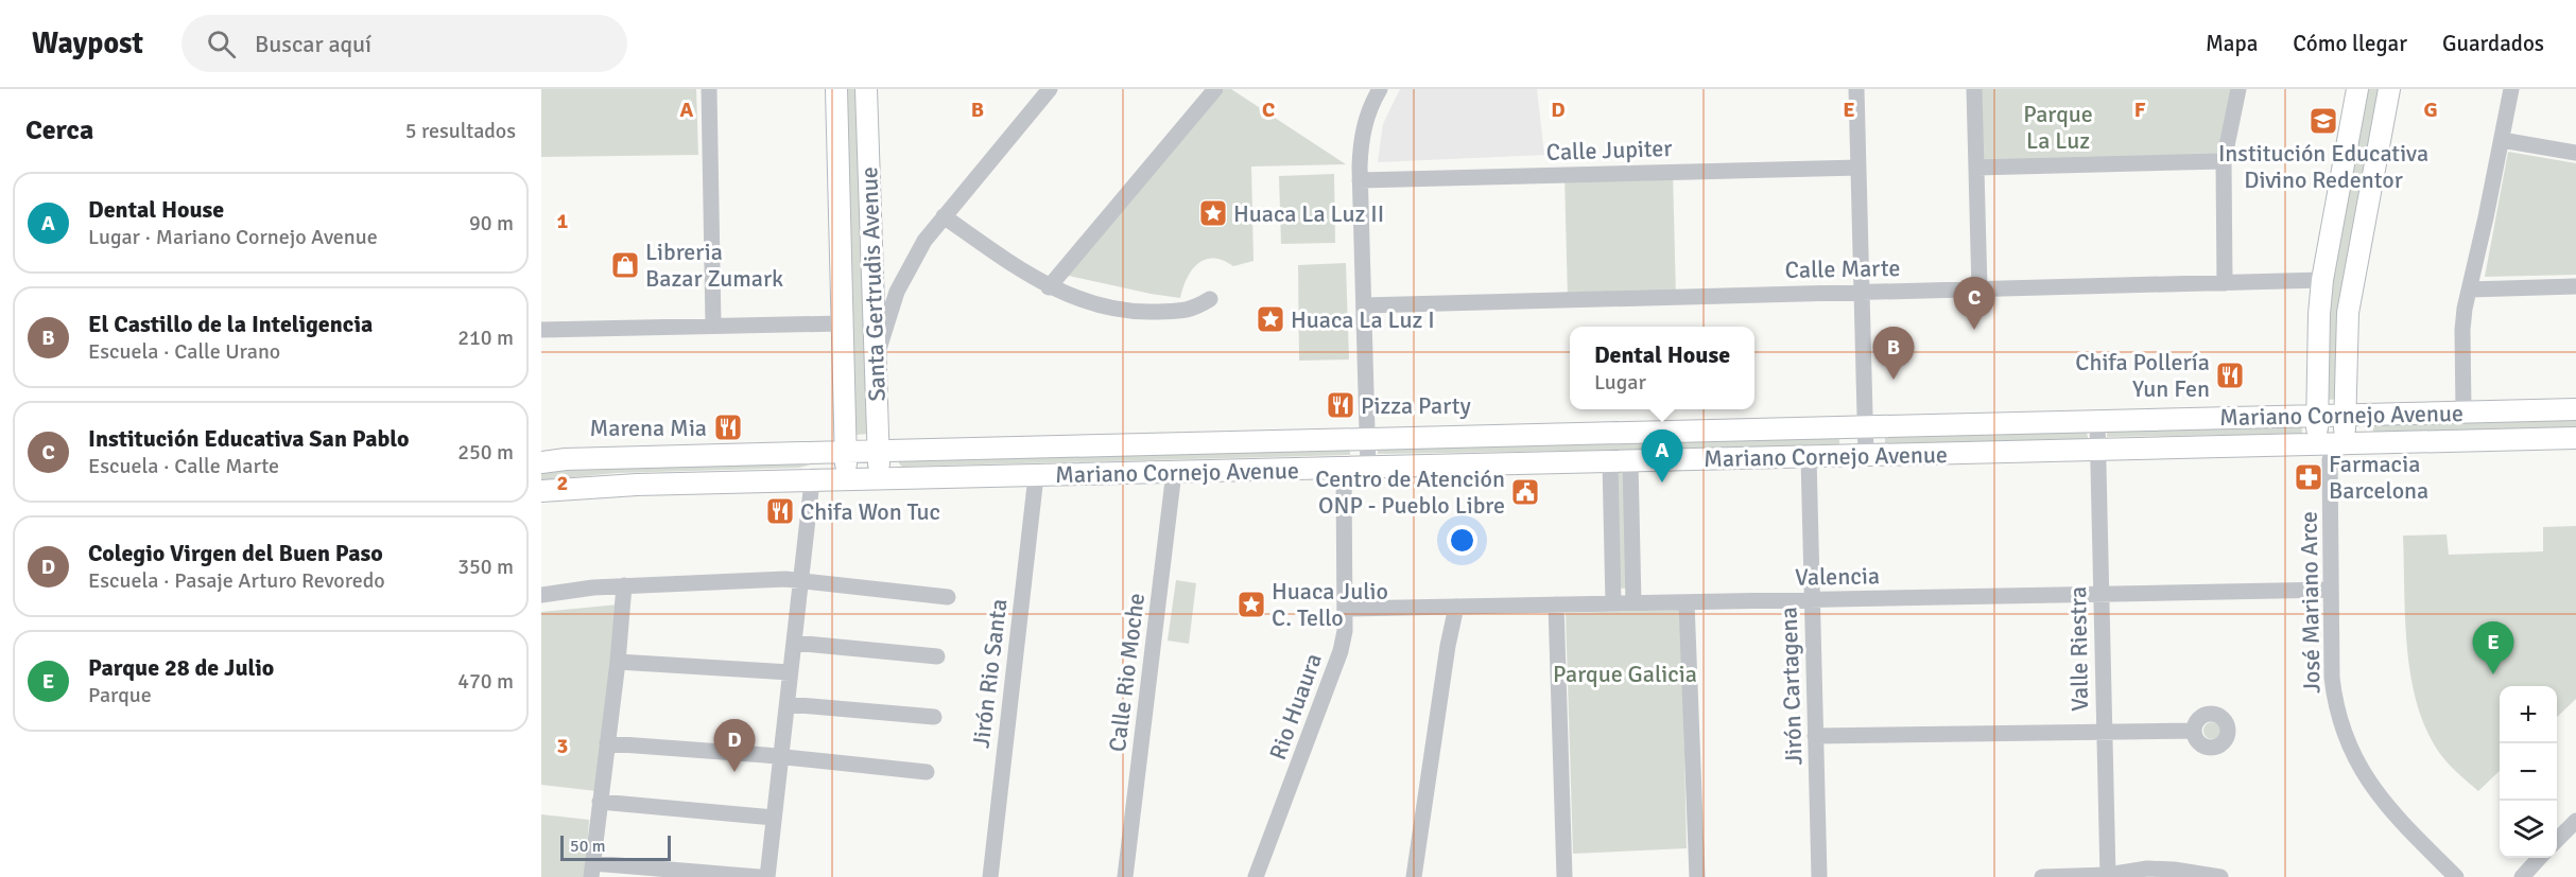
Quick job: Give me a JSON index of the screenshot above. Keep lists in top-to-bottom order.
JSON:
{
  "streets": {
    "main road": ["Santa Gertrudis Avenue", "Mariano Cornejo Avenue"],
    "street": [
      "Calle Jupiter",
      "Calle Marte",
      "Valencia",
      "José Mariano Arce",
      "Valle Riestra",
      "Calle Rio Moche",
      "Jirón Rio Santa",
      "Jirón Cartagena",
      "Rio Huaura"
    ]
  },
  "crossings": [
    ["Santa Gertrudis Avenue", "Mariano Cornejo Avenue"],
    ["Mariano Cornejo Avenue", "José Mariano Arce"],
    ["Mariano Cornejo Avenue", "Valle Riestra"],
    ["Mariano Cornejo Avenue", "Calle Rio Moche"],
    ["Mariano Cornejo Avenue", "Jirón Rio Santa"],
    ["Mariano Cornejo Avenue", "Jirón Cartagena"],
    ["Mariano Cornejo Avenue", "Rio Huaura"],
    ["Valencia", "José Mariano Arce"],
    ["Valencia", "Valle Riestra"],
    ["Valencia", "Jirón Cartagena"],
    ["Valencia", "Rio Huaura"]
  ],
  "parks": ["Parque La Luz", "Parque Galicia"],
  "places": {
    "school or university": ["Institución Educativa Divino Redentor"],
    "place": ["Huaca La Luz II", "Huaca La Luz I", "Huaca Julio C. Tello"],
    "shop": ["Libreria Bazar Zumark"],
    "restaurant": [
      "Chifa Pollería Yun Fen",
      "Pizza Party",
      "Marena Mia",
      "Chifa Won Tuc"
    ],
    "pharmacy": ["Farmacia Barcelona"],
    "public building": ["Centro de Atención ONP - Pueblo Libre"]
  },
  "scale_bar": "50 m",
  "page": {
    "header": "Waypost",
    "search": "Buscar aquí",
    "nav": ["Mapa", "Cómo llegar", "Guardados"],
    "heading": ["Cerca", "5 resultados"],
    "list": [
      {
        "mark": "A",
        "name": "Dental House",
        "note": "Lugar · Mariano Cornejo Avenue",
        "value": "90 m"
      },
      {
        "mark": "B",
        "name": "El Castillo de la Inteligencia",
        "note": "Escuela · Calle Urano",
        "value": "210 m"
      },
      {
        "mark": "C",
        "name": "Institución Educativa San Pablo",
        "note": "Escuela · Calle Marte",
        "value": "250 m"
      },
      {
        "mark": "D",
        "name": "Colegio Virgen del Buen Paso",
        "note": "Escuela · Pasaje Arturo Revoredo",
        "value": "350 m"
      },
      {
        "mark": "E",
        "name": "Parque 28 de Julio",
        "note": "Parque",
        "value": "470 m"
      }
    ],
    "pins": [
      "C",
      "B",
      "A",
      "E",
      "D"
    ],
    "popup": ["Dental House", "Lugar"],
    "map_buttons": ["+", "−"],
    "scale": "50 m"
  },
  "grid": {
    "columns": [
      "A",
      "B",
      "C",
      "D",
      "E",
      "F",
      "G"
    ],
    "rows": ["1", "2", "3"]
  }
}
